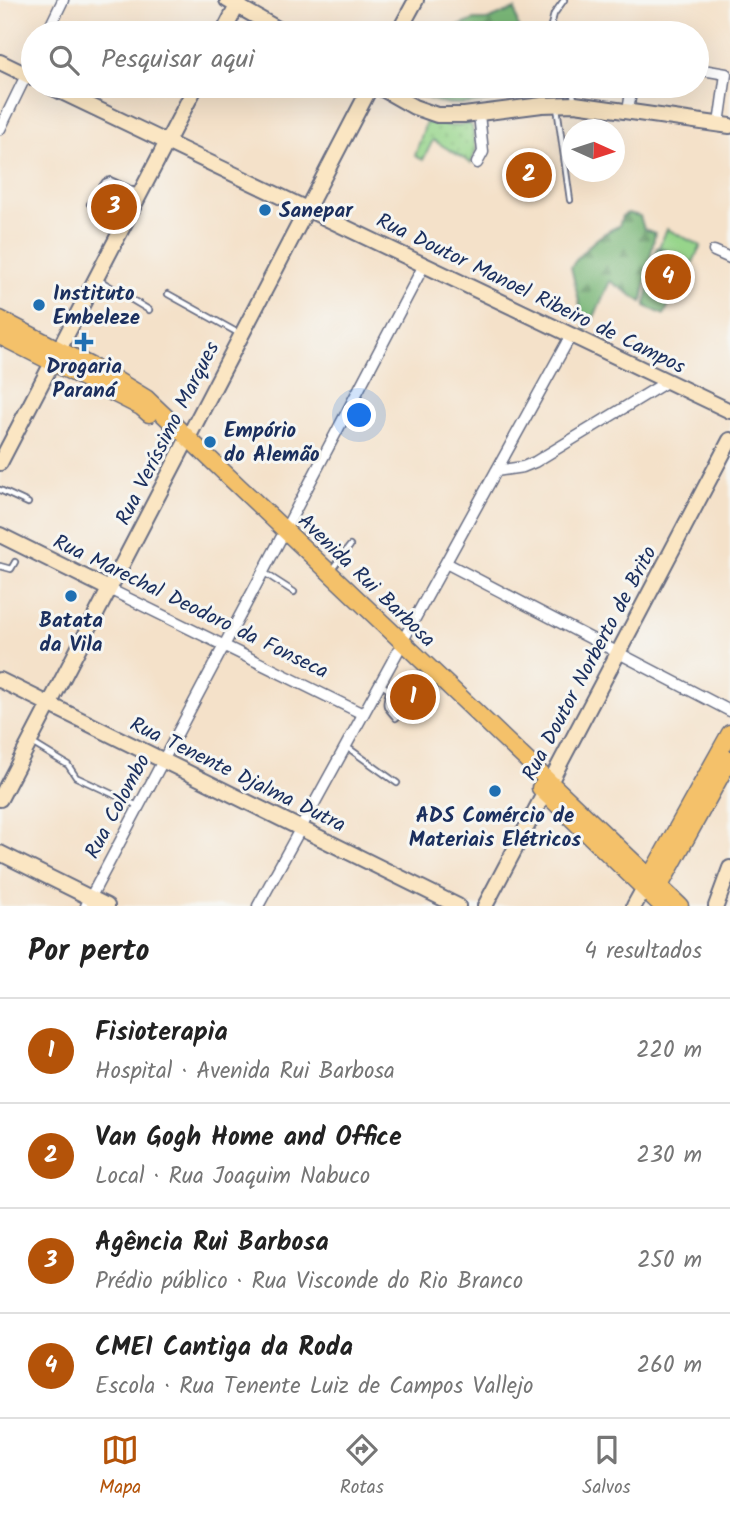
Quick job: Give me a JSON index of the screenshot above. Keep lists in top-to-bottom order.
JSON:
{
  "streets": {
    "main road": [
      "Rua Doutor Manoel Ribeiro de Campos",
      "Rua Veríssimo Marques",
      "Avenida Rui Barbosa",
      "Rua Marechal Deodoro da Fonseca",
      "Rua Doutor Norberto de Brito",
      "Rua Tenente Djalma Dutra"
    ],
    "street": ["Rua Colombo"]
  },
  "crossings": [
    ["Rua Doutor Manoel Ribeiro de Campos", "Rua Veríssimo Marques"],
    ["Rua Doutor Manoel Ribeiro de Campos", "Rua Colombo"],
    ["Rua Veríssimo Marques", "Avenida Rui Barbosa"],
    ["Rua Veríssimo Marques", "Rua Marechal Deodoro da Fonseca"],
    ["Rua Veríssimo Marques", "Rua Tenente Djalma Dutra"],
    ["Avenida Rui Barbosa", "Rua Doutor Norberto de Brito"],
    ["Avenida Rui Barbosa", "Rua Colombo"],
    ["Rua Marechal Deodoro da Fonseca", "Rua Colombo"],
    ["Rua Tenente Djalma Dutra", "Rua Colombo"]
  ],
  "places": {
    "other": [
      "Sanepar",
      "Instituto Embeleze",
      "Empório do Alemão",
      "Batata da Vila",
      "ADS Comércio de Materiais Elétricos"
    ],
    "health": ["Drogaria Paraná"]
  },
  "north": "right",
  "page": {
    "search": "Pesquisar aqui",
    "pins": [
      "2",
      "3",
      "4",
      "1"
    ],
    "heading": ["Por perto", "4 resultados"],
    "list": [
      {
        "mark": "1",
        "name": "Fisioterapia",
        "note": "Hospital · Avenida Rui Barbosa",
        "value": "220 m"
      },
      {
        "mark": "2",
        "name": "Van Gogh Home and Office",
        "note": "Local · Rua Joaquim Nabuco",
        "value": "230 m"
      },
      {
        "mark": "3",
        "name": "Agência Rui Barbosa",
        "note": "Prédio público · Rua Visconde do Rio Branco",
        "value": "250 m"
      },
      {
        "mark": "4",
        "name": "CMEI Cantiga da Roda",
        "note": "Escola · Rua Tenente Luiz de Campos Vallejo",
        "value": "260 m"
      }
    ],
    "nav": ["Mapa", "Rotas", "Salvos"]
  }
}
